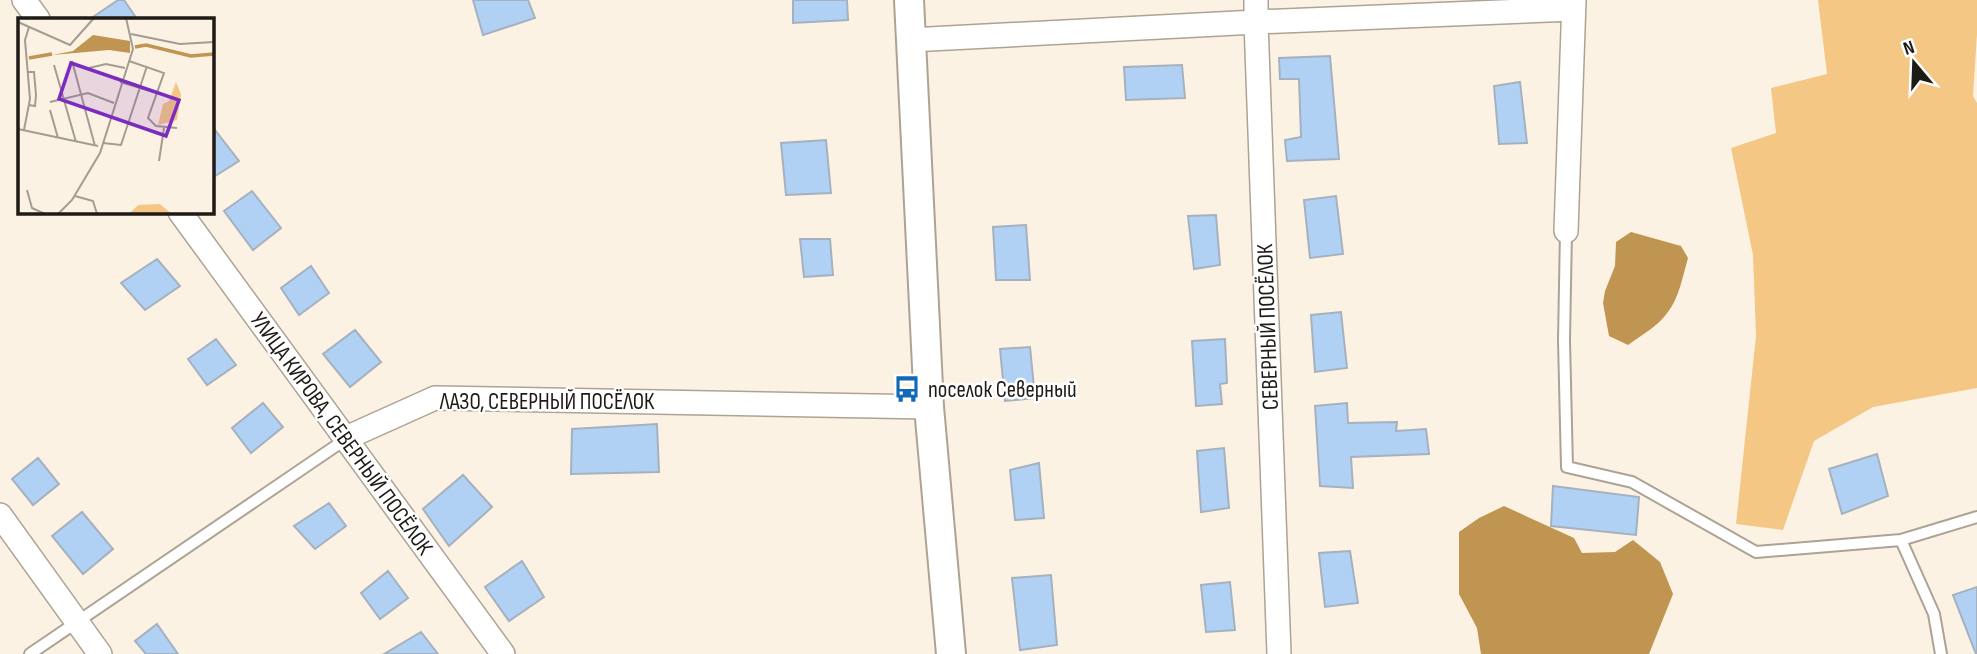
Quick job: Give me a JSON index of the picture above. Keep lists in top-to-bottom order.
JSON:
{
  "streets": {
    "street": ["СЕВЕРНЫЙ ПОСЁЛОК", "ЛАЗО, СЕВЕРНЫЙ ПОСЁЛОК", "УЛИЦА КИРОВА, СЕВЕРНЫЙ ПОСЁЛОК"]
  },
  "crossings": [
    ["ЛАЗО, СЕВЕРНЫЙ ПОСЁЛОК", "УЛИЦА КИРОВА, СЕВЕРНЫЙ ПОСЁЛОК"]
  ],
  "places": {
    "bus stop": ["поселок Северный"]
  },
  "north": "top"
}
